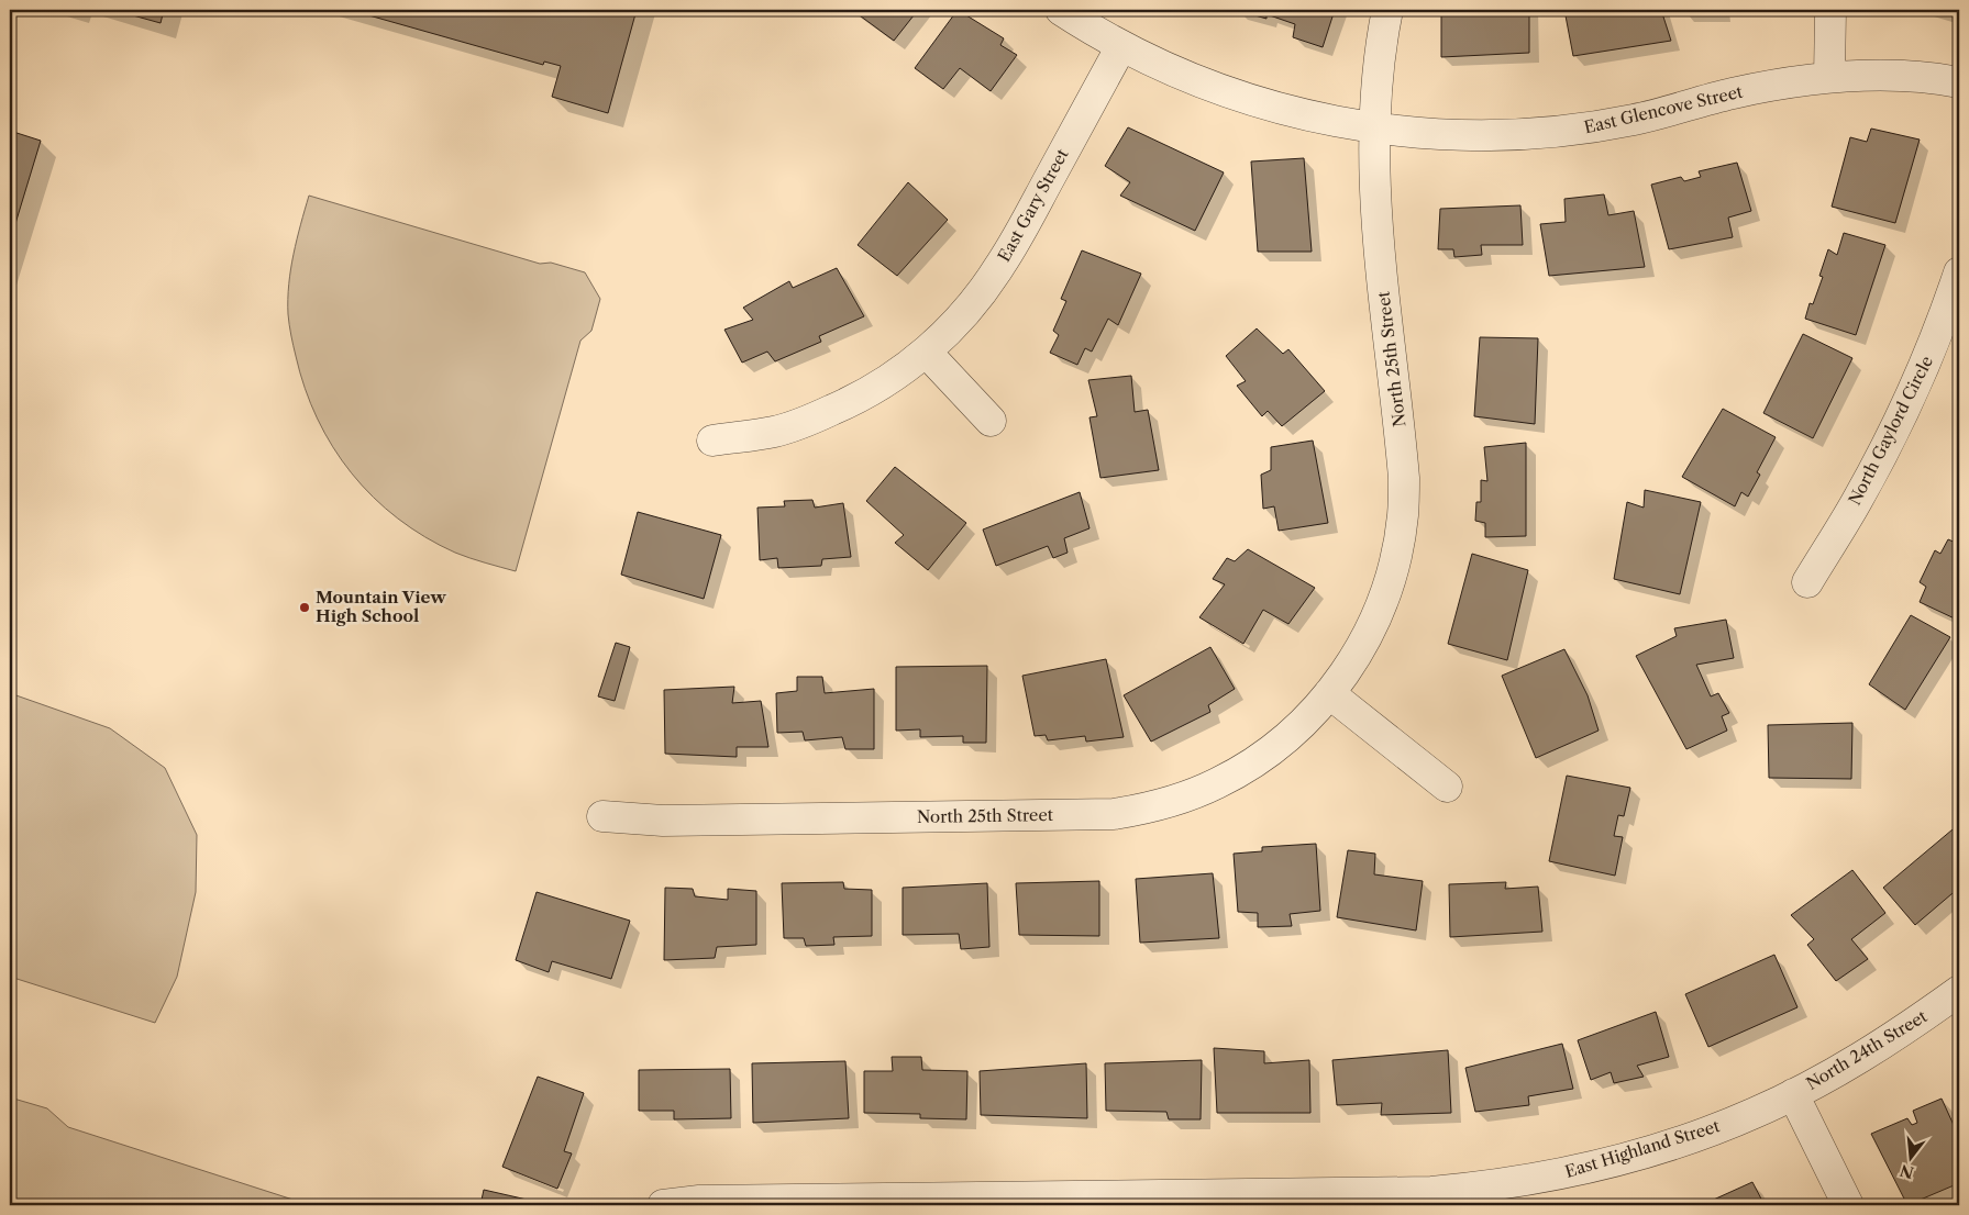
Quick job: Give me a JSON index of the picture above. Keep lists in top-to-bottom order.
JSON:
{
  "streets": {
    "street": [
      "East Glencove Street",
      "East Gary Street",
      "North 25th Street",
      "North Gaylord Circle",
      "North 24th Street",
      "East Highland Street"
    ]
  },
  "crossings": [
    ["East Glencove Street", "East Gary Street"],
    ["East Glencove Street", "North 25th Street"],
    ["North 24th Street", "East Highland Street"]
  ],
  "places": ["Mountain View High School"],
  "north": "bottom"
}
